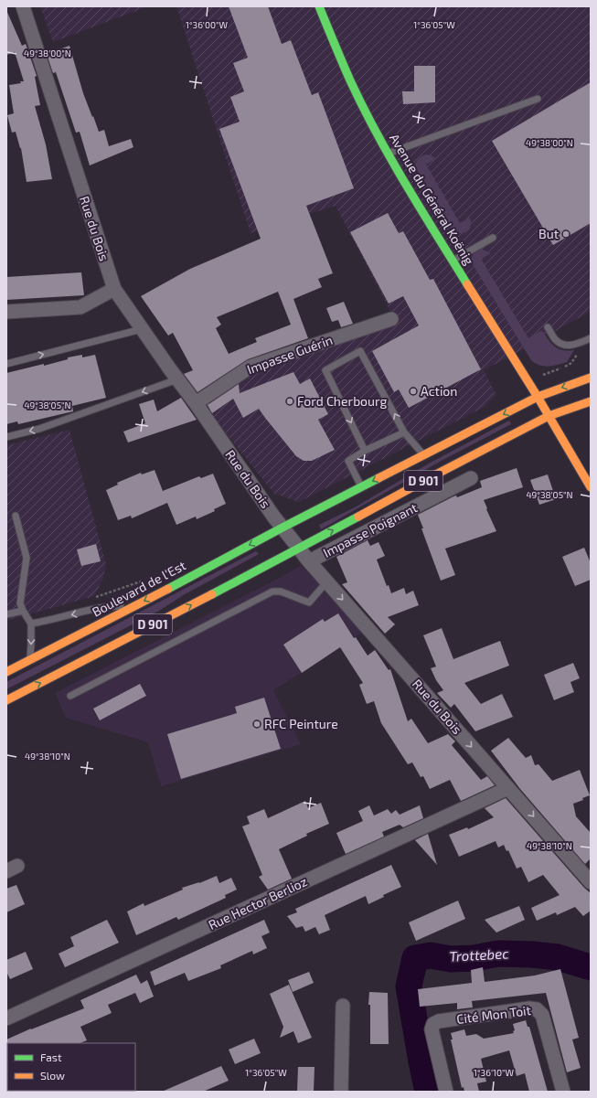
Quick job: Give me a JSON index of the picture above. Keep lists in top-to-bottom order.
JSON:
{
  "streets": {
    "main road": ["Avenue du Général Koënig", "D 901", "Boulevard de l'Est"],
    "street": [
      "Rue du Bois",
      "Impasse Guérin",
      "Impasse Poignant",
      "Rue Hector Berlioz",
      "Cité Mon Toit"
    ]
  },
  "crossings": [
    ["Avenue du Général Koënig", "D 901"],
    ["Rue du Bois", "Impasse Guérin"],
    ["Rue du Bois", "D 901"],
    ["Rue du Bois", "Impasse Poignant"],
    ["Rue du Bois", "Boulevard de l'Est"],
    ["Rue du Bois", "Rue Hector Berlioz"],
    ["D 901", "Boulevard de l'Est"]
  ],
  "one_way": ["Rue du Bois"],
  "water": ["Trottebec"],
  "places": [
    "But",
    "Action",
    "Ford Cherbourg",
    "RFC Peinture"
  ],
  "legend": ["Fast", "Slow"],
  "coordinates": [
    "1°36'00\"W",
    "1°36'05\"W",
    "49°38'00\"N",
    "49°38'05\"N",
    "49°38'10\"N",
    "1°36'10\"W"
  ]
}
